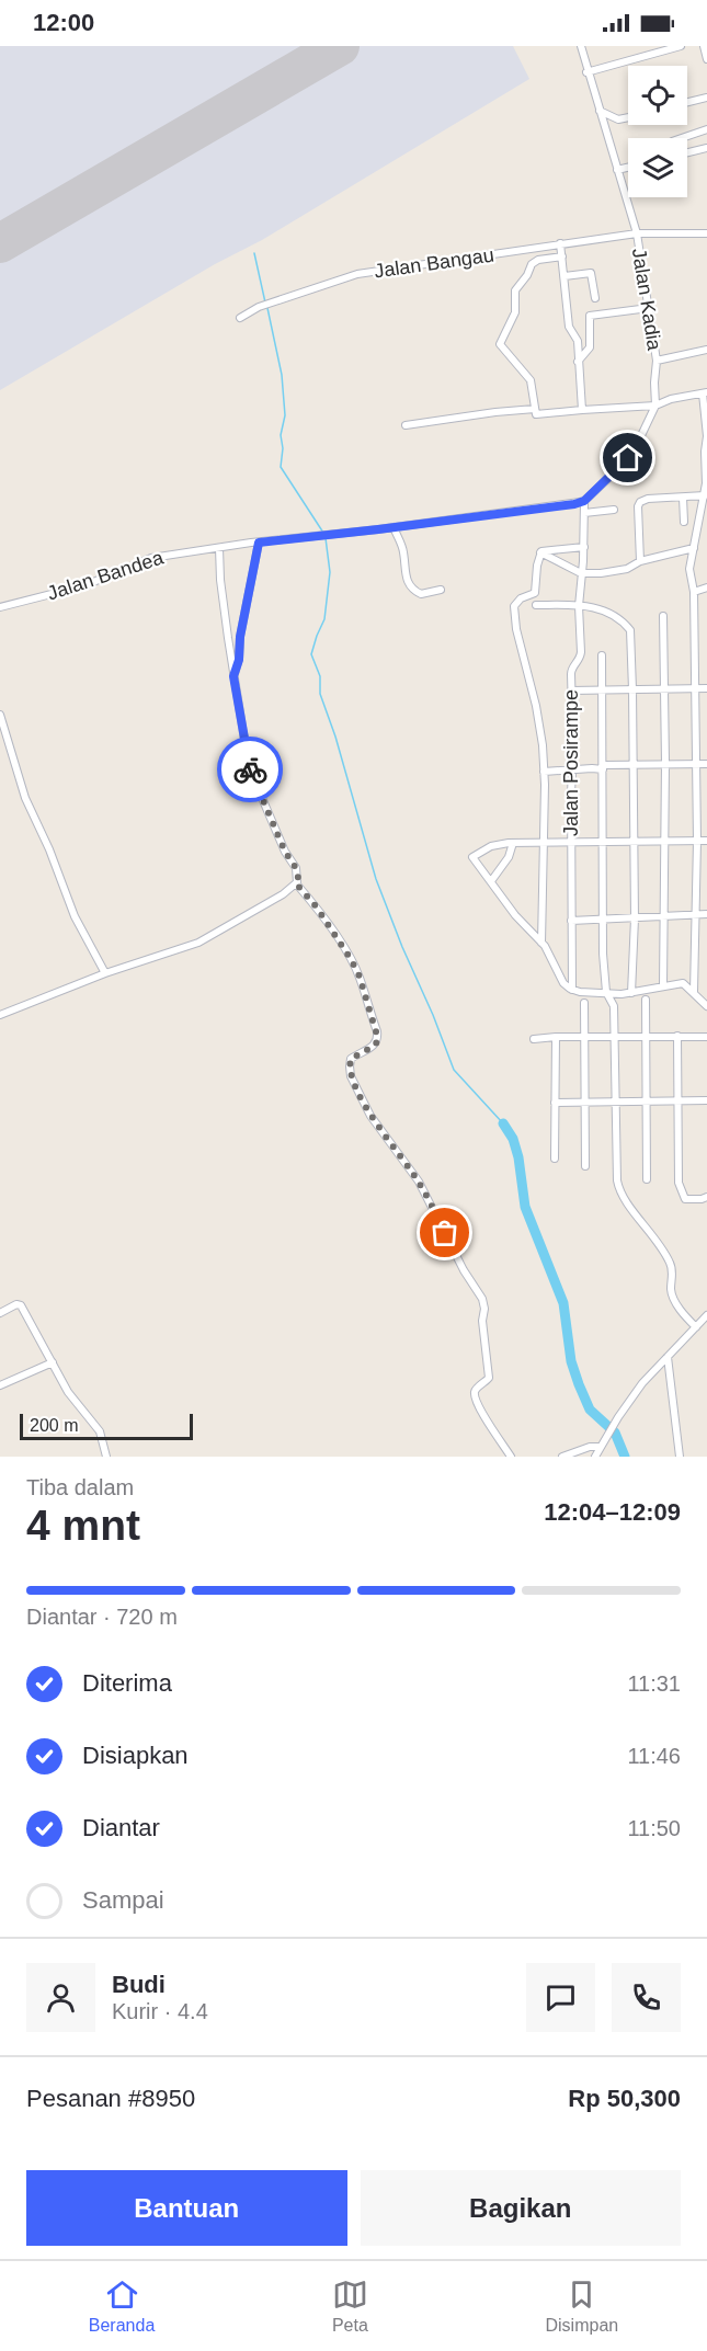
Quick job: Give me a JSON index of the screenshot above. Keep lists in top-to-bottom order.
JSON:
{
  "streets": {
    "street": [
      "Jalan Bangau",
      "Jalan Kadia",
      "Jalan Bandea",
      "Jalan Posirampe"
    ]
  },
  "crossings": [
    ["Jalan Bangau", "Jalan Kadia"],
    ["Jalan Bandea", "Jalan Posirampe"]
  ],
  "scale_bar": "200 m",
  "page": {
    "status": "12:00",
    "scale": "200 m",
    "heading": ["4 mnt", "Tiba dalam", "12:04–12:09"],
    "panel": [
      "Budi",
      "Kurir · 4.4",
      "Pesanan #8950",
      "Rp 50,300"
    ],
    "bar": "Diantar · 720 m",
    "list": [
      ["Diterima", "11:31"],
      ["Disiapkan", "11:46"],
      ["Diantar", "11:50"],
      "Sampai"
    ],
    "buttons": ["Bantuan", "Bagikan"],
    "tabs": ["Beranda", "Peta", "Disimpan"]
  }
}
